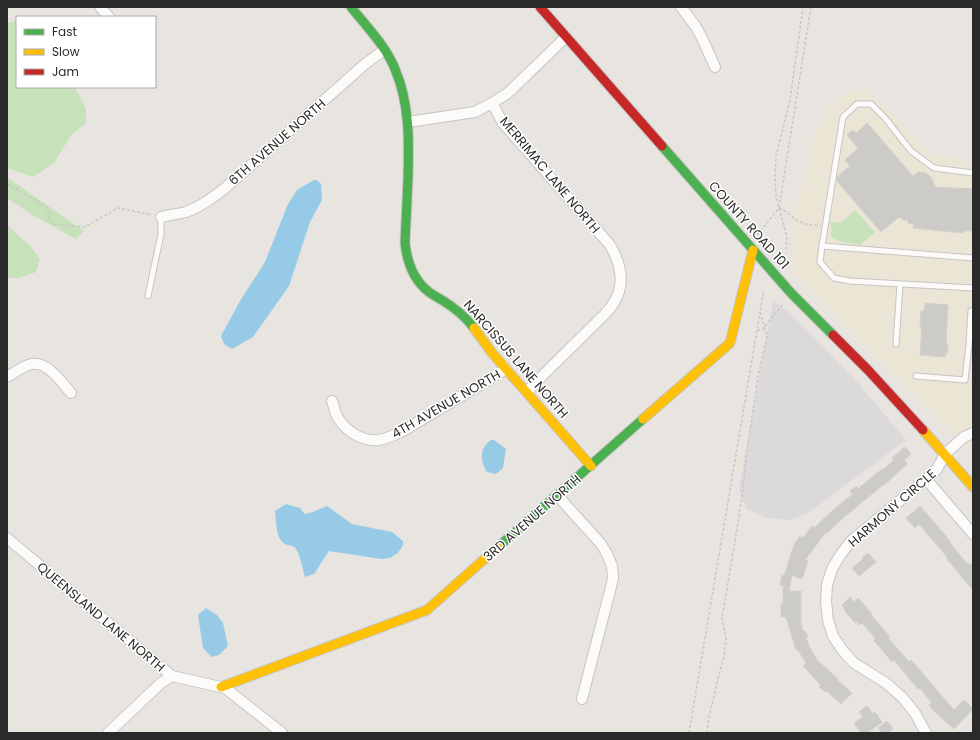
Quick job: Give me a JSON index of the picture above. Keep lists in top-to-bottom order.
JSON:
{
  "streets": {
    "street": [
      "6TH AVENUE NORTH",
      "MERRIMAC LANE NORTH",
      "COUNTY ROAD 101",
      "NARCISSUS LANE NORTH",
      "4TH AVENUE NORTH",
      "HARMONY CIRCLE",
      "3RD AVENUE NORTH",
      "QUEENSLAND LANE NORTH"
    ]
  },
  "crossings": [
    ["6TH AVENUE NORTH", "NARCISSUS LANE NORTH"],
    ["MERRIMAC LANE NORTH", "NARCISSUS LANE NORTH"],
    ["COUNTY ROAD 101", "HARMONY CIRCLE"],
    ["COUNTY ROAD 101", "3RD AVENUE NORTH"],
    ["NARCISSUS LANE NORTH", "4TH AVENUE NORTH"],
    ["NARCISSUS LANE NORTH", "3RD AVENUE NORTH"],
    ["3RD AVENUE NORTH", "QUEENSLAND LANE NORTH"]
  ],
  "legend": ["Fast", "Slow", "Jam"]
}
